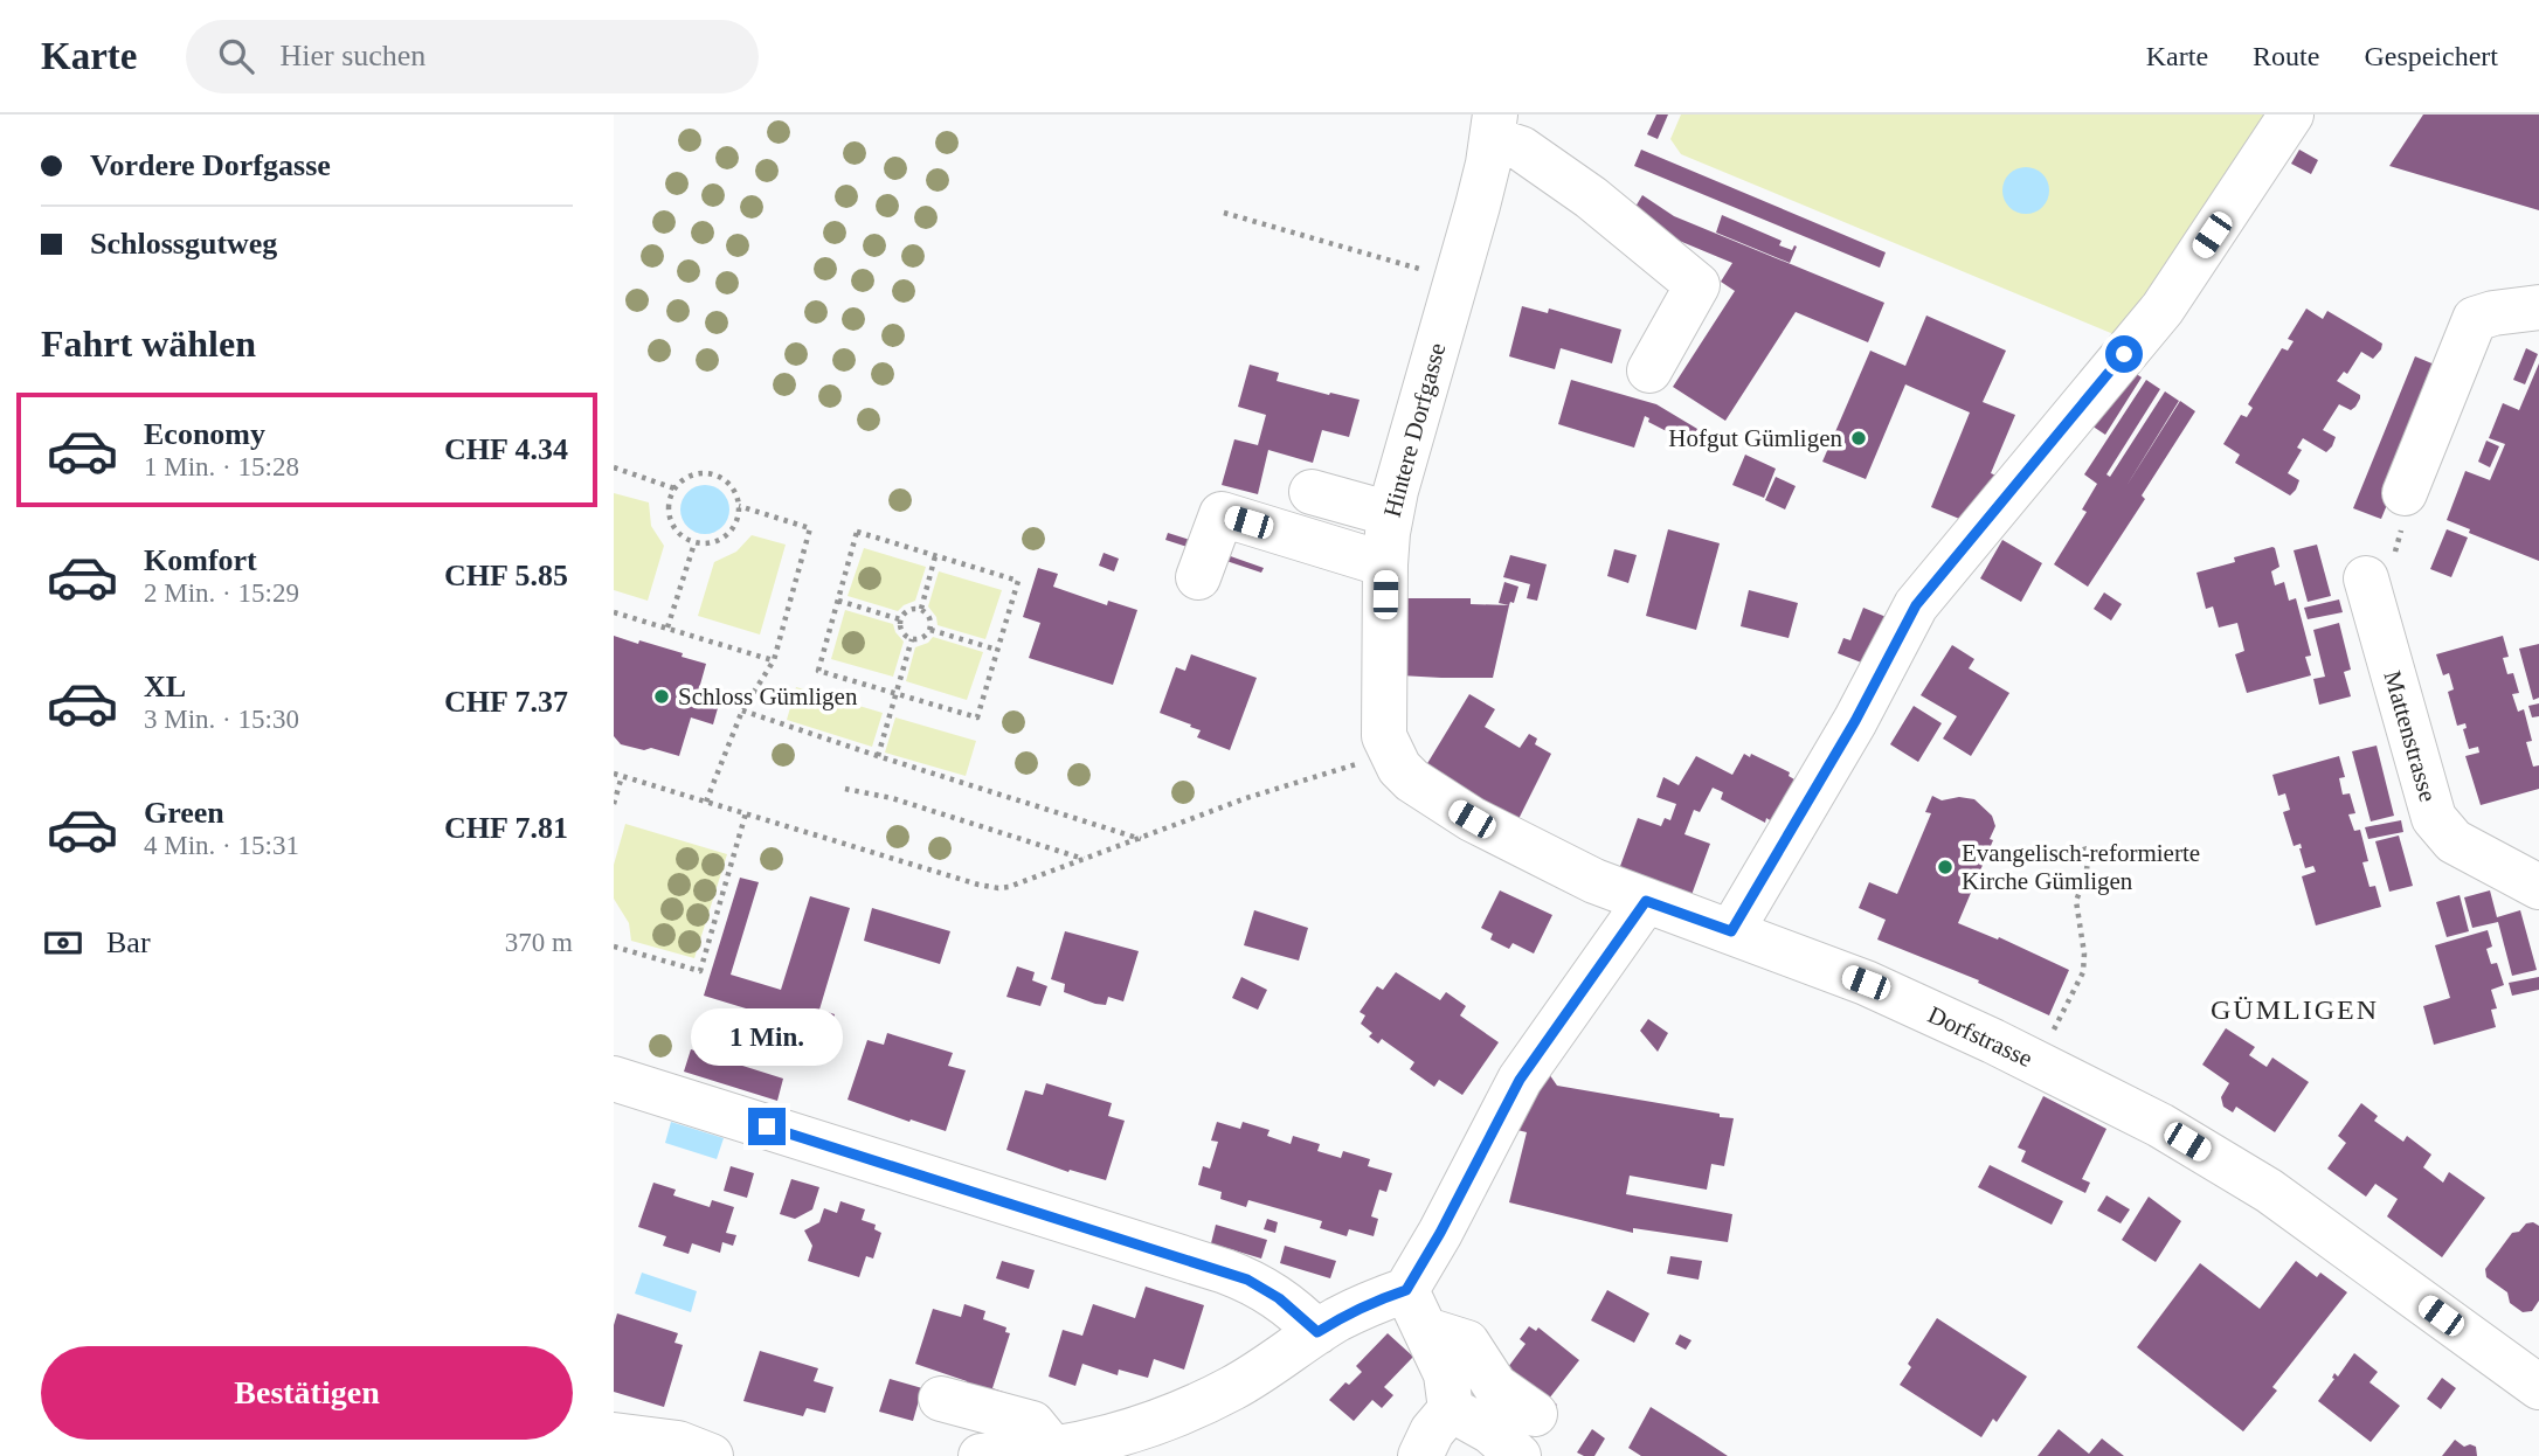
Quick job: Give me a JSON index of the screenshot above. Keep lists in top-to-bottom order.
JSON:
{
  "streets": {
    "street": ["Hintere Dorfgasse", "Mattenstrasse", "Dorfstrasse"]
  },
  "crossings": [
    ["Hintere Dorfgasse", "Dorfstrasse"]
  ],
  "districts": ["GÜMLIGEN"],
  "places": ["Hofgut Gümligen", "Schloss Gümligen", "Evangelisch-reformierte Kirche Gümligen"],
  "page": {
    "header": "Karte",
    "search": "Hier suchen",
    "nav": ["Karte", "Route", "Gespeichert"],
    "banner": ["Vordere Dorfgasse", "Schlossgutweg"],
    "heading": "Fahrt wählen",
    "list": [
      {
        "name": "Economy",
        "note": "1 Min. · 15:28",
        "value": "CHF 4.34"
      },
      {
        "name": "Komfort",
        "note": "2 Min. · 15:29",
        "value": "CHF 5.85"
      },
      {
        "name": "XL",
        "note": "3 Min. · 15:30",
        "value": "CHF 7.37"
      },
      {
        "name": "Green",
        "note": "4 Min. · 15:31",
        "value": "CHF 7.81"
      }
    ],
    "pay": ["Bar", "370 m"],
    "bubble": "1 Min.",
    "buttons": "Bestätigen"
  }
}
